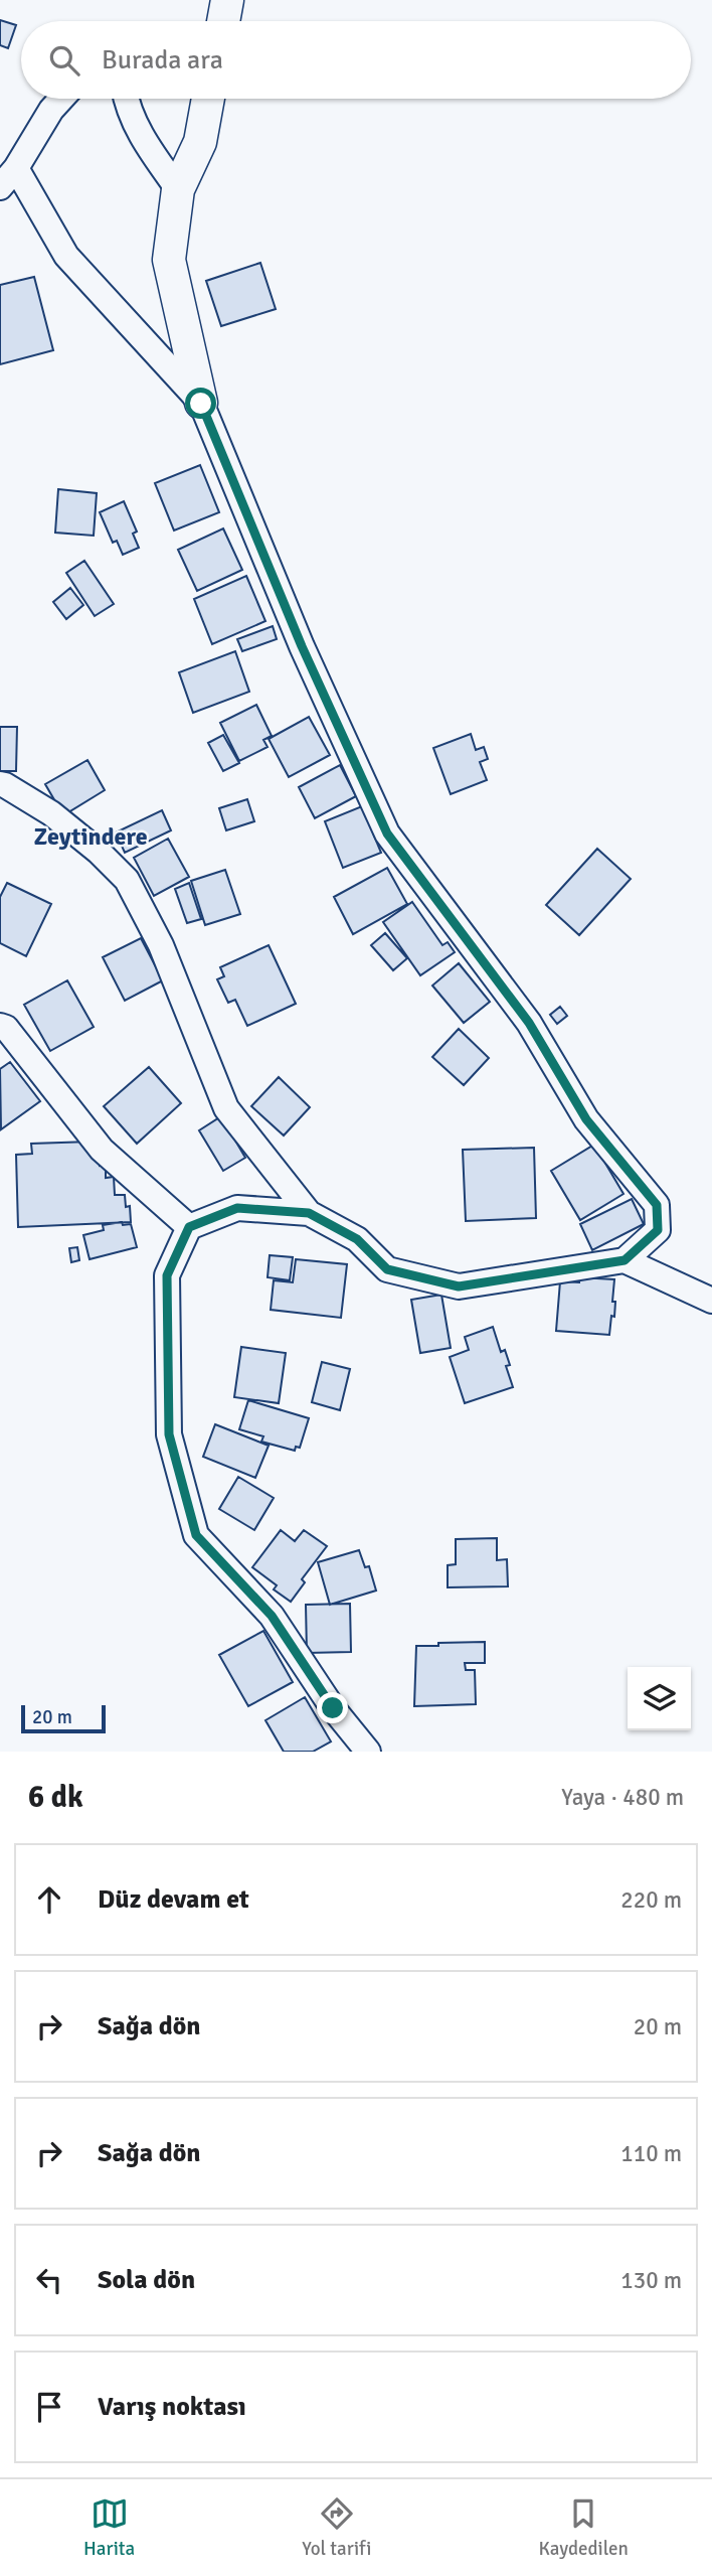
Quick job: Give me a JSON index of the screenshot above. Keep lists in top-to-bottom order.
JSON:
{
  "districts": ["Zeytindere"],
  "scale_bar": "20 m",
  "page": {
    "search": "Burada ara",
    "scale": "20 m",
    "heading": ["6 dk", "Yaya · 480 m"],
    "list": [
      ["Düz devam et", "220 m"],
      ["Sağa dön", "20 m"],
      ["Sağa dön", "110 m"],
      ["Sola dön", "130 m"],
      "Varış noktası"
    ],
    "nav": ["Harita", "Yol tarifi", "Kaydedilen"]
  }
}
